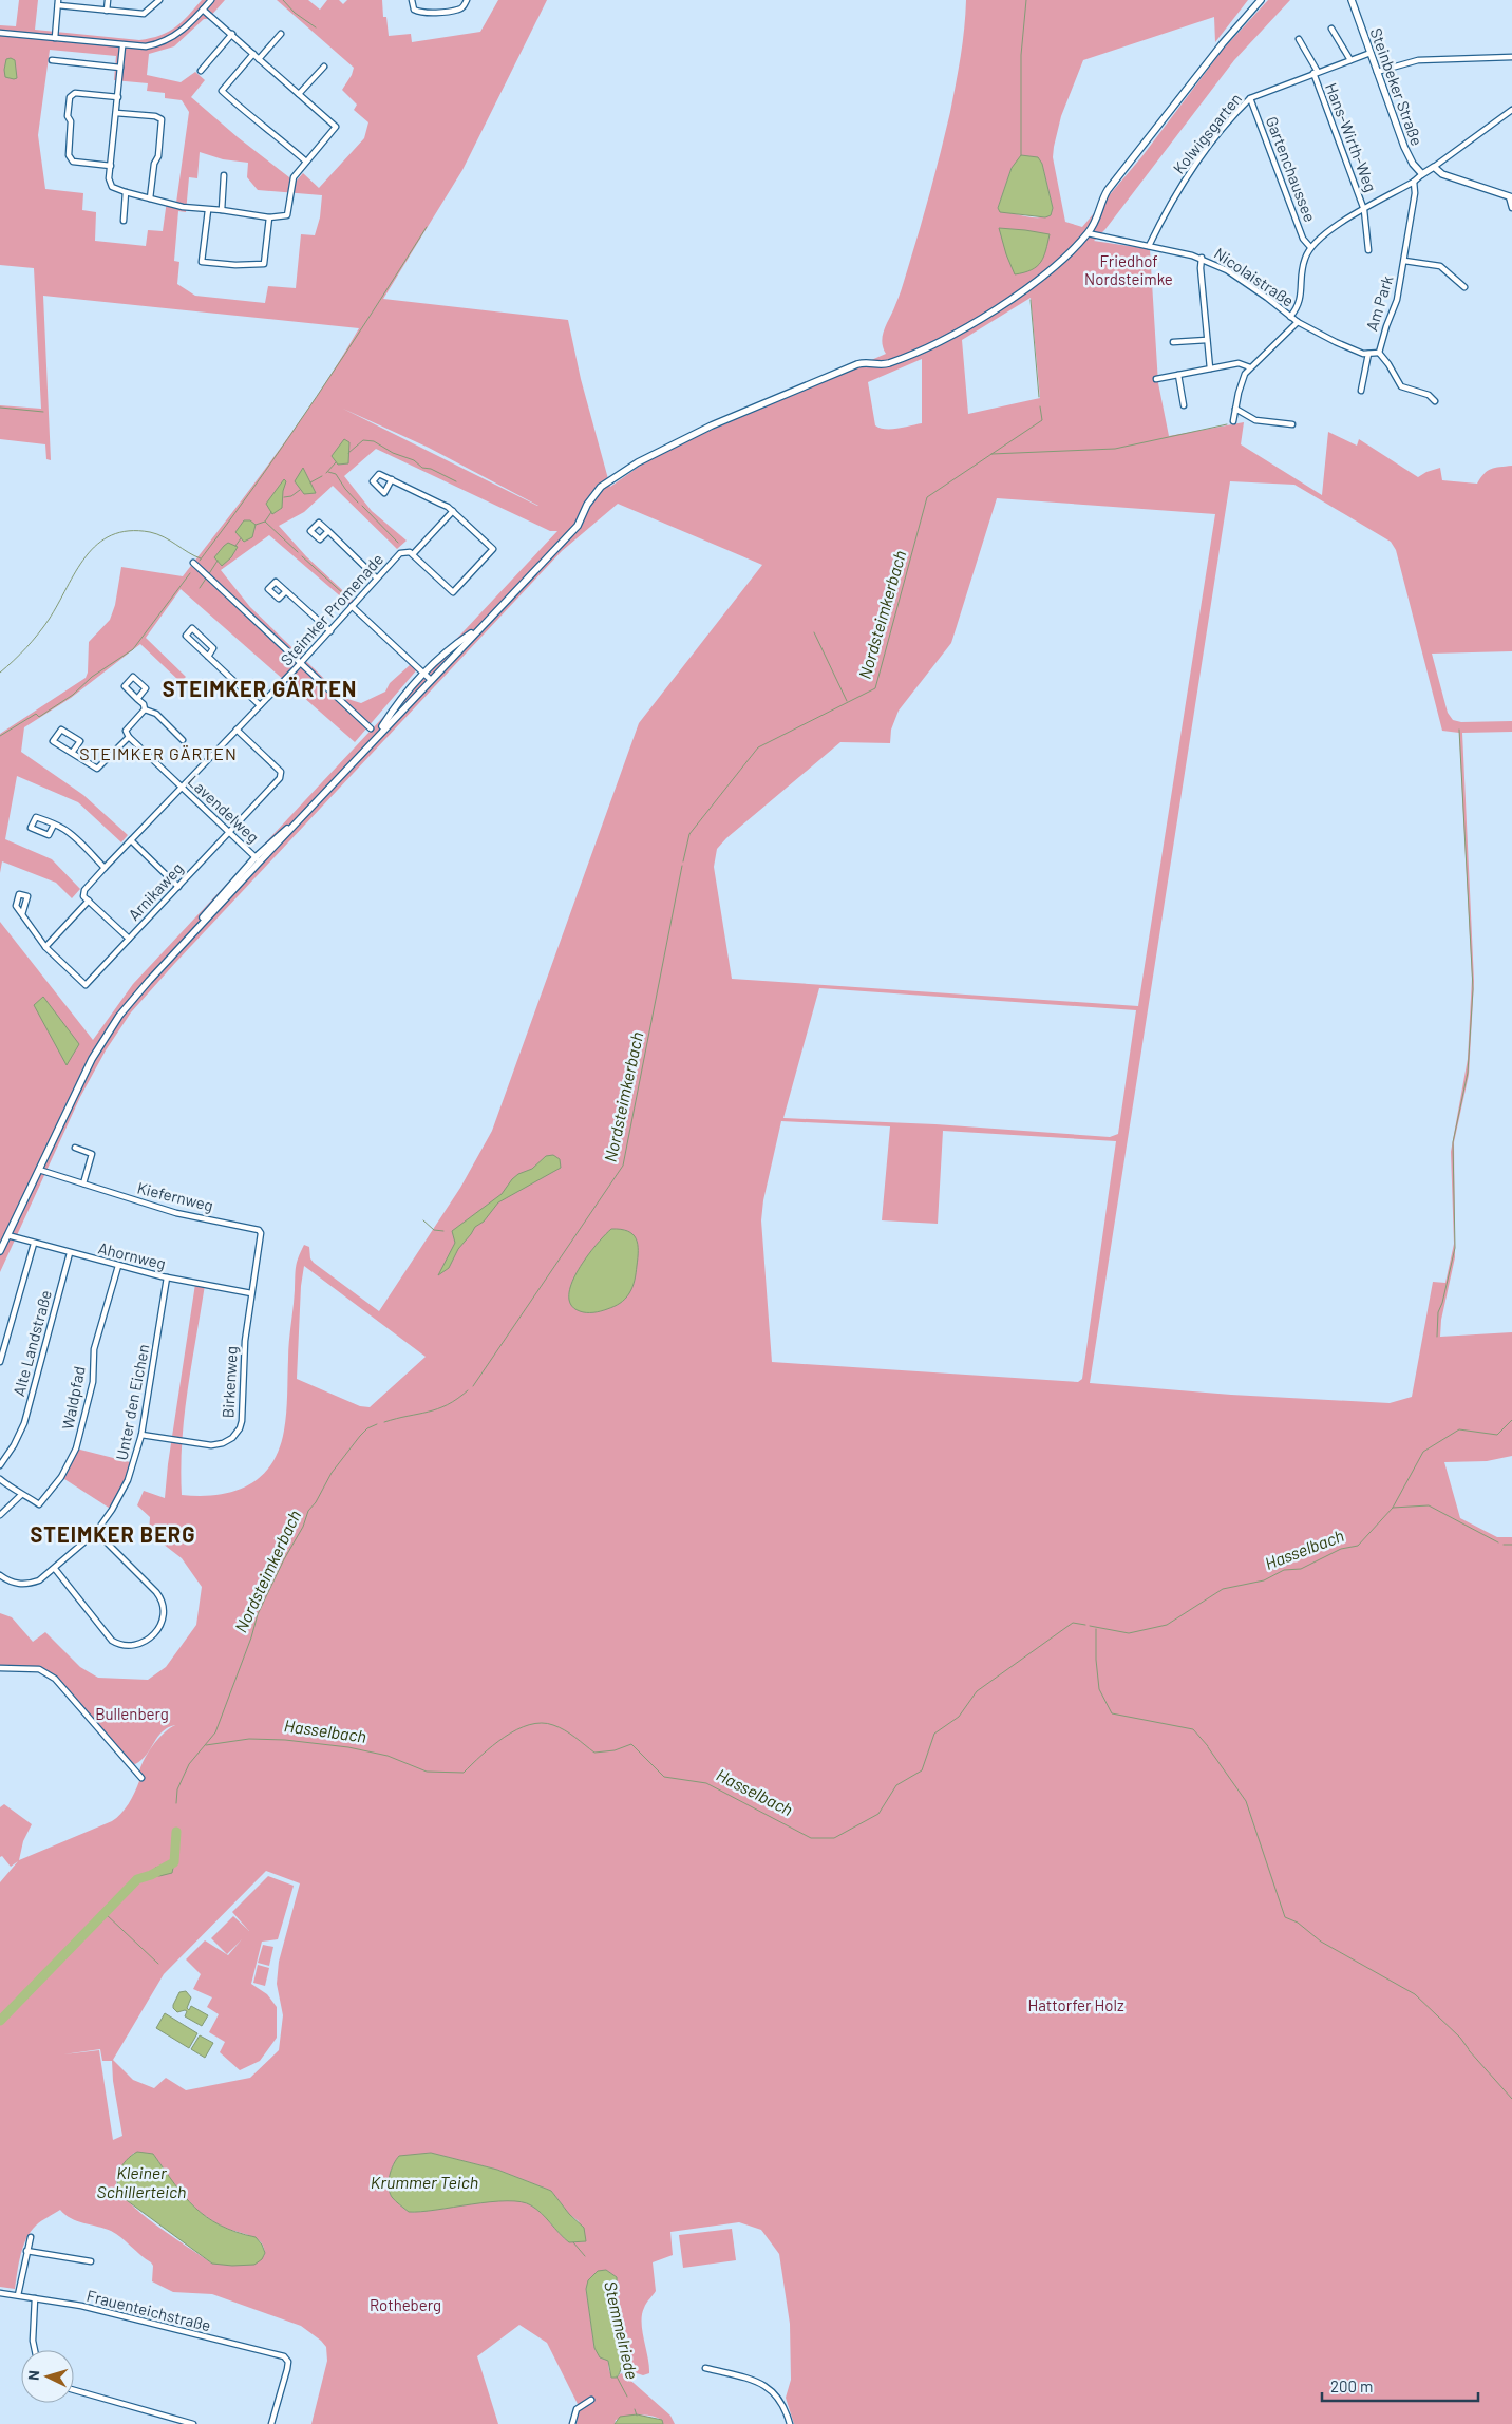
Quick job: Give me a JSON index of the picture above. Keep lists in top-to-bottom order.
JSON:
{
  "streets": {
    "street": [
      "Steinbeker Straße",
      "Kolwigsgarten",
      "Hans-Wirth-Weg",
      "Gartenchaussee",
      "Nicolaistraße",
      "Am Park",
      "Steimker Promenade",
      "Lavendelweg",
      "Arnikaweg",
      "Kiefernweg",
      "Ahornweg",
      "Alte Landstraße",
      "Birkenweg",
      "Waldpfad",
      "Unter den Eichen",
      "Frauenteichstraße"
    ]
  },
  "crossings": [
    ["Steinbeker Straße", "Kolwigsgarten"],
    ["Kolwigsgarten", "Hans-Wirth-Weg"],
    ["Kolwigsgarten", "Gartenchaussee"],
    ["Kolwigsgarten", "Nicolaistraße"],
    ["Nicolaistraße", "Am Park"],
    ["Steimker Promenade", "Lavendelweg"],
    ["Steimker Promenade", "Arnikaweg"],
    ["Lavendelweg", "Arnikaweg"],
    ["Kiefernweg", "Birkenweg"],
    ["Ahornweg", "Alte Landstraße"],
    ["Ahornweg", "Birkenweg"],
    ["Ahornweg", "Waldpfad"],
    ["Ahornweg", "Unter den Eichen"],
    ["Birkenweg", "Unter den Eichen"]
  ],
  "districts": ["STEIMKER GÄRTEN", "STEIMKER GÄRTEN", "STEIMKER BERG"],
  "water": [
    "Nordsteimkerbach",
    "Hasselbach",
    "Kleiner Schillerteich",
    "Krummer Teich",
    "Stemmelriede"
  ],
  "parks": [
    "Friedhof Nordsteimke",
    "Bullenberg",
    "Hattorfer Holz",
    "Rotheberg"
  ],
  "scale_bar": "200 m",
  "north": "left"
}
